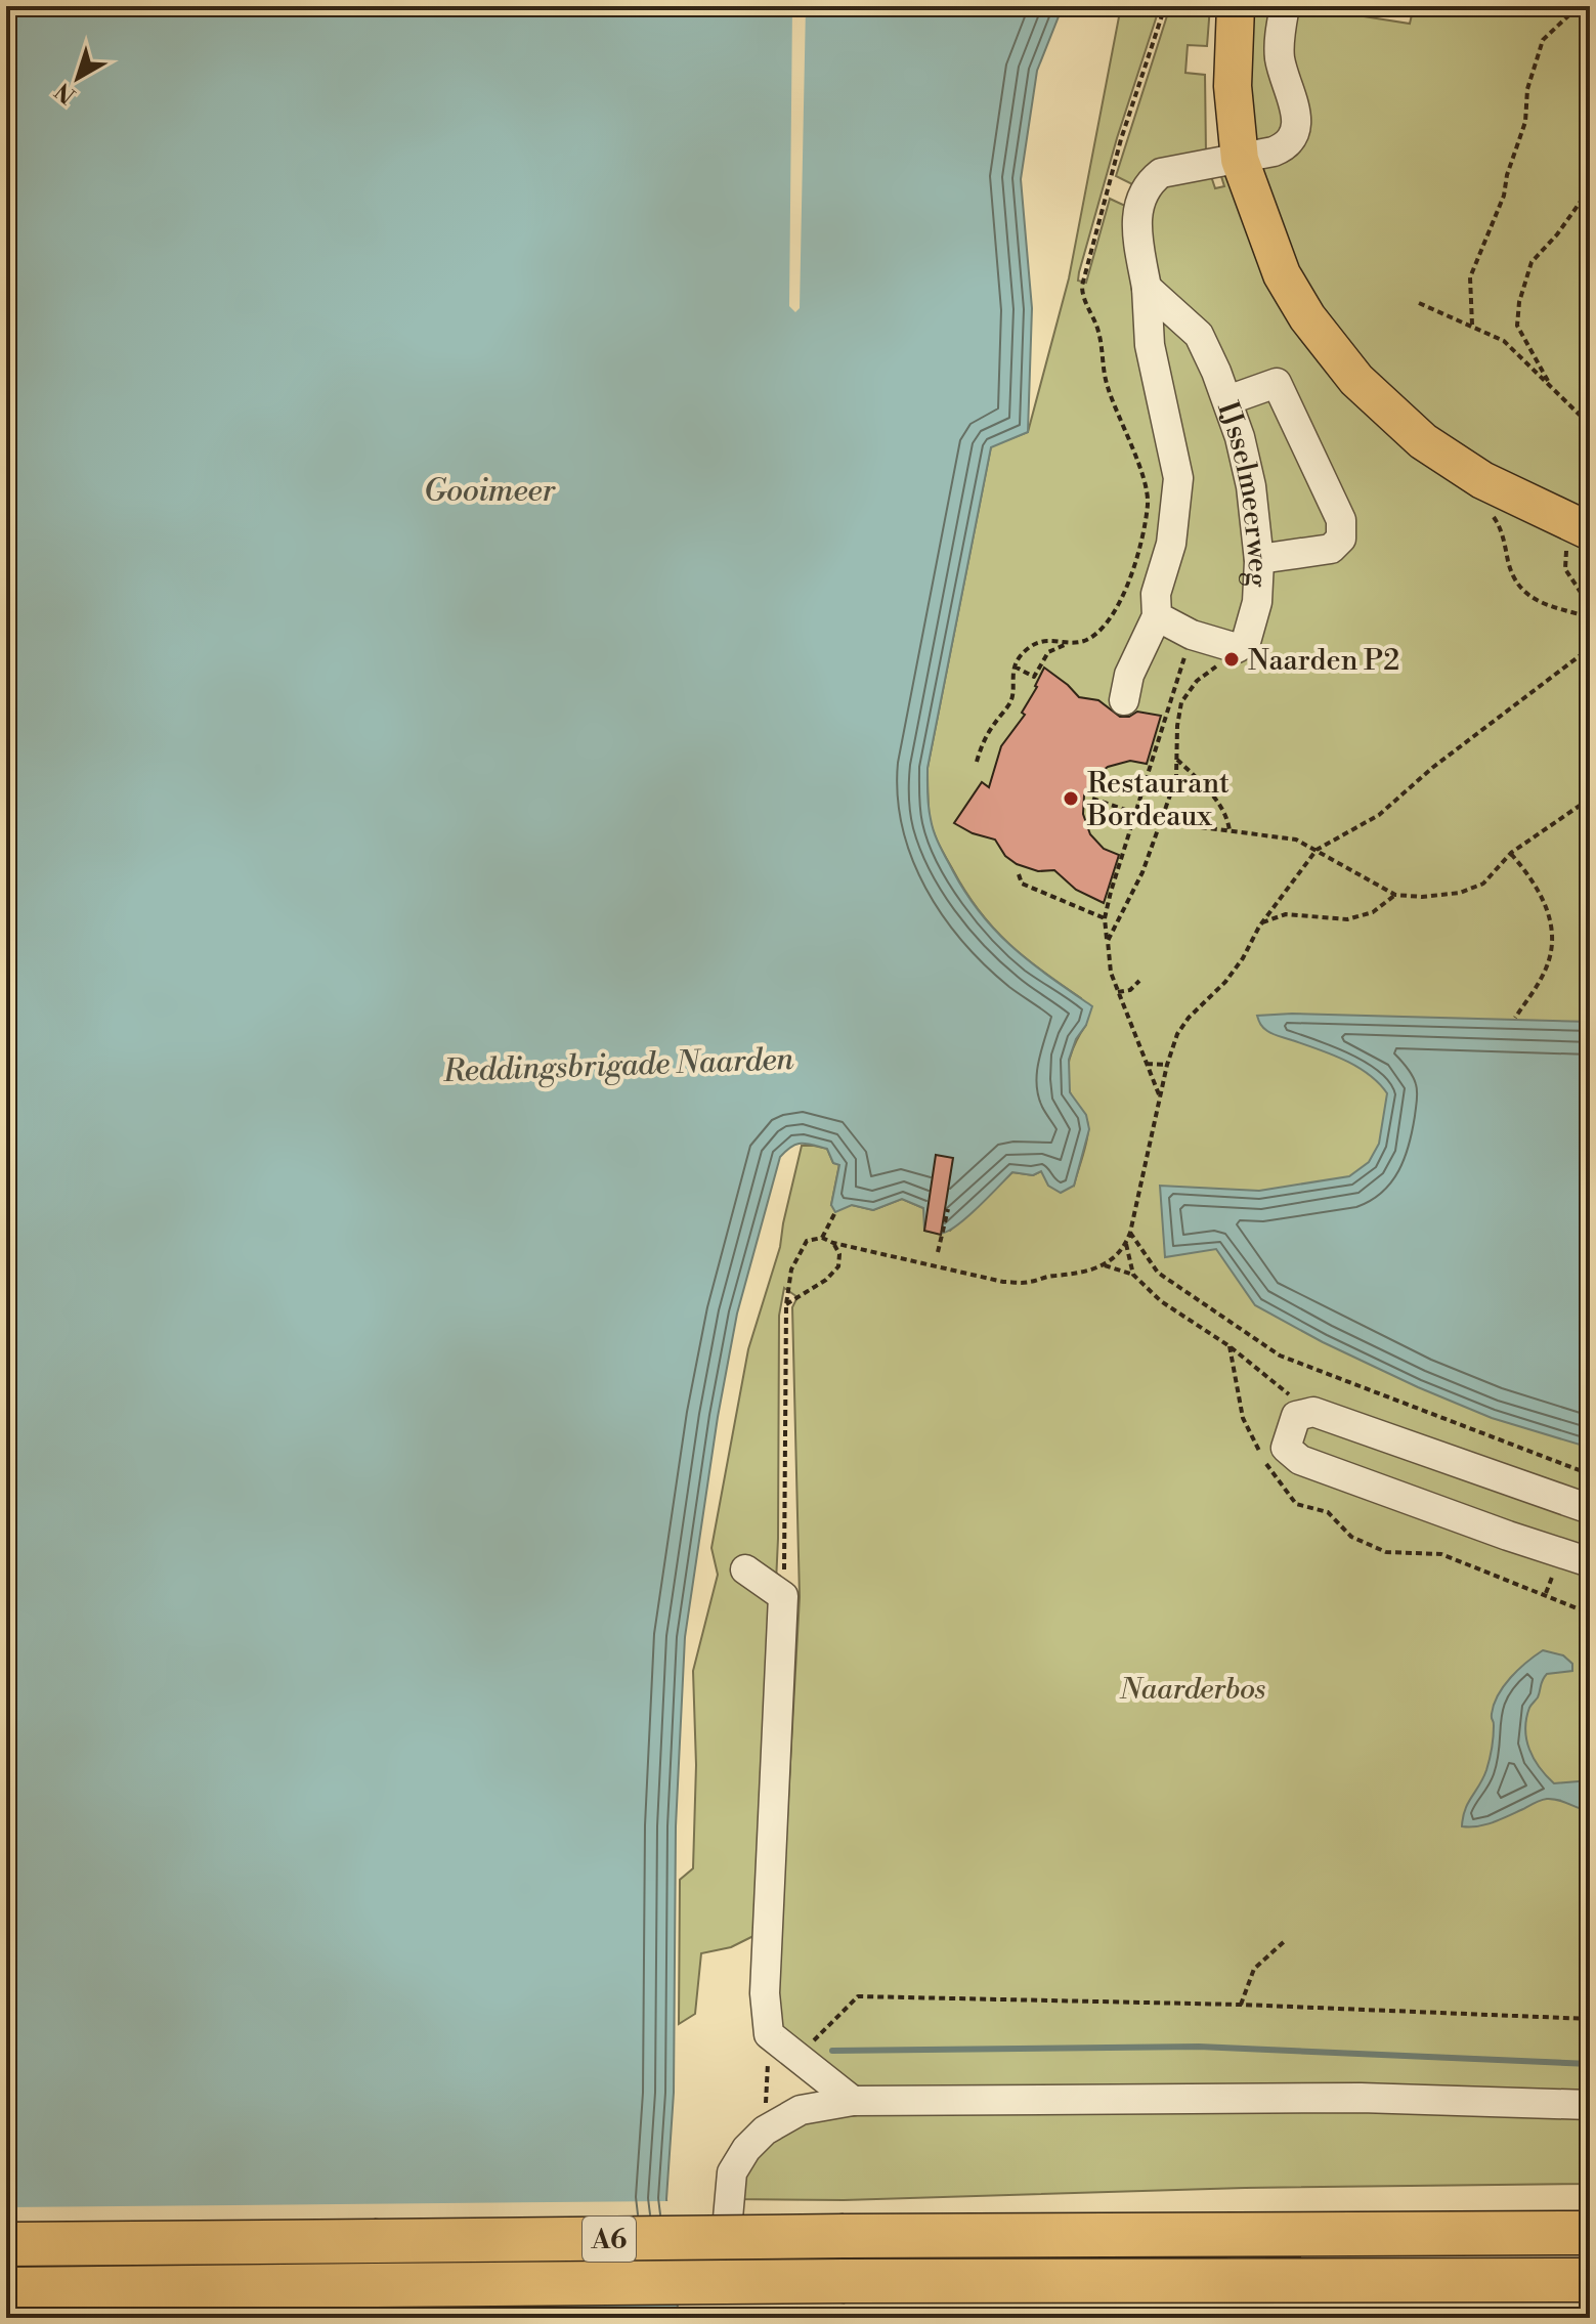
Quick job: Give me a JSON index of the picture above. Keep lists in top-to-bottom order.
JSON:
{
  "streets": {
    "highway": ["A6"],
    "lane": ["IJsselmeerweg"]
  },
  "water": ["Gooimeer", "Reddingsbrigade Naarden"],
  "parks": ["Naarderbos"],
  "places": ["Naarden P2", "Restaurant Bordeaux"],
  "north": "bottom left"
}
